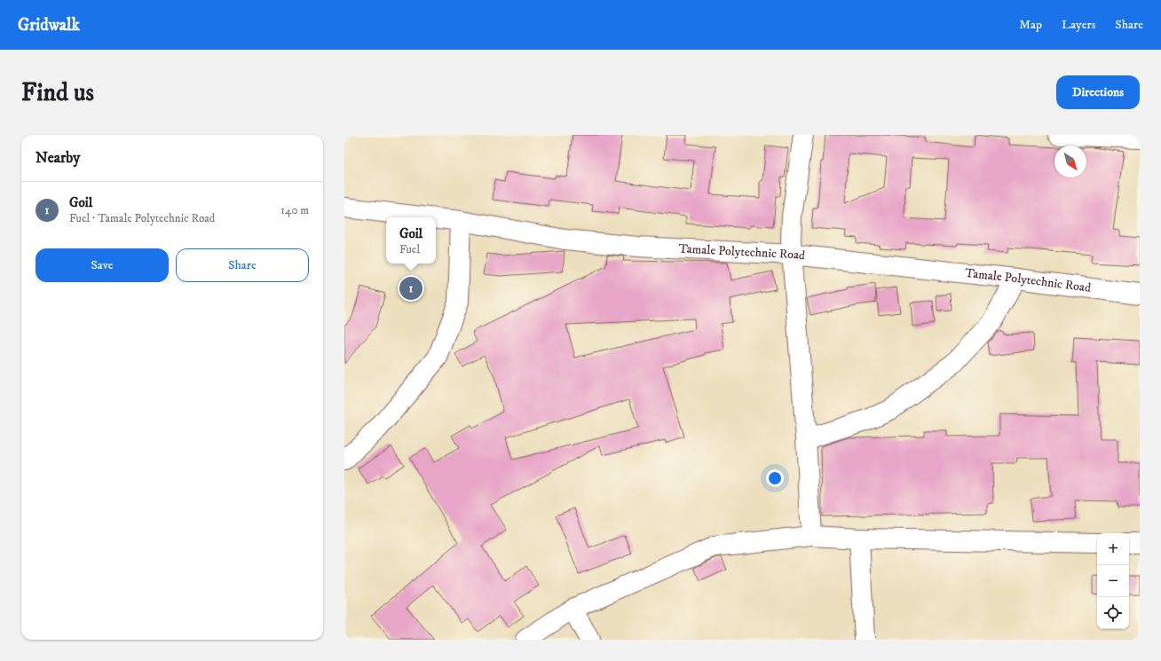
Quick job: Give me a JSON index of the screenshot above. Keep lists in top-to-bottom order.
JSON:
{
  "streets": {
    "street": ["Tamale Polytechnic Road"]
  },
  "north": "bottom right",
  "page": {
    "header": "Gridwalk",
    "nav": ["Map", "Layers", "Share"],
    "buttons": [
      "Directions",
      ["Save", "Share"]
    ],
    "title": "Find us",
    "heading": "Nearby",
    "list": [
      {
        "mark": "1",
        "name": "Goil",
        "note": "Fuel · Tamale Polytechnic Road",
        "value": "140 m"
      }
    ],
    "popup": ["Goil", "Fuel"],
    "pins": "1",
    "map_buttons": ["+", "−"]
  }
}
